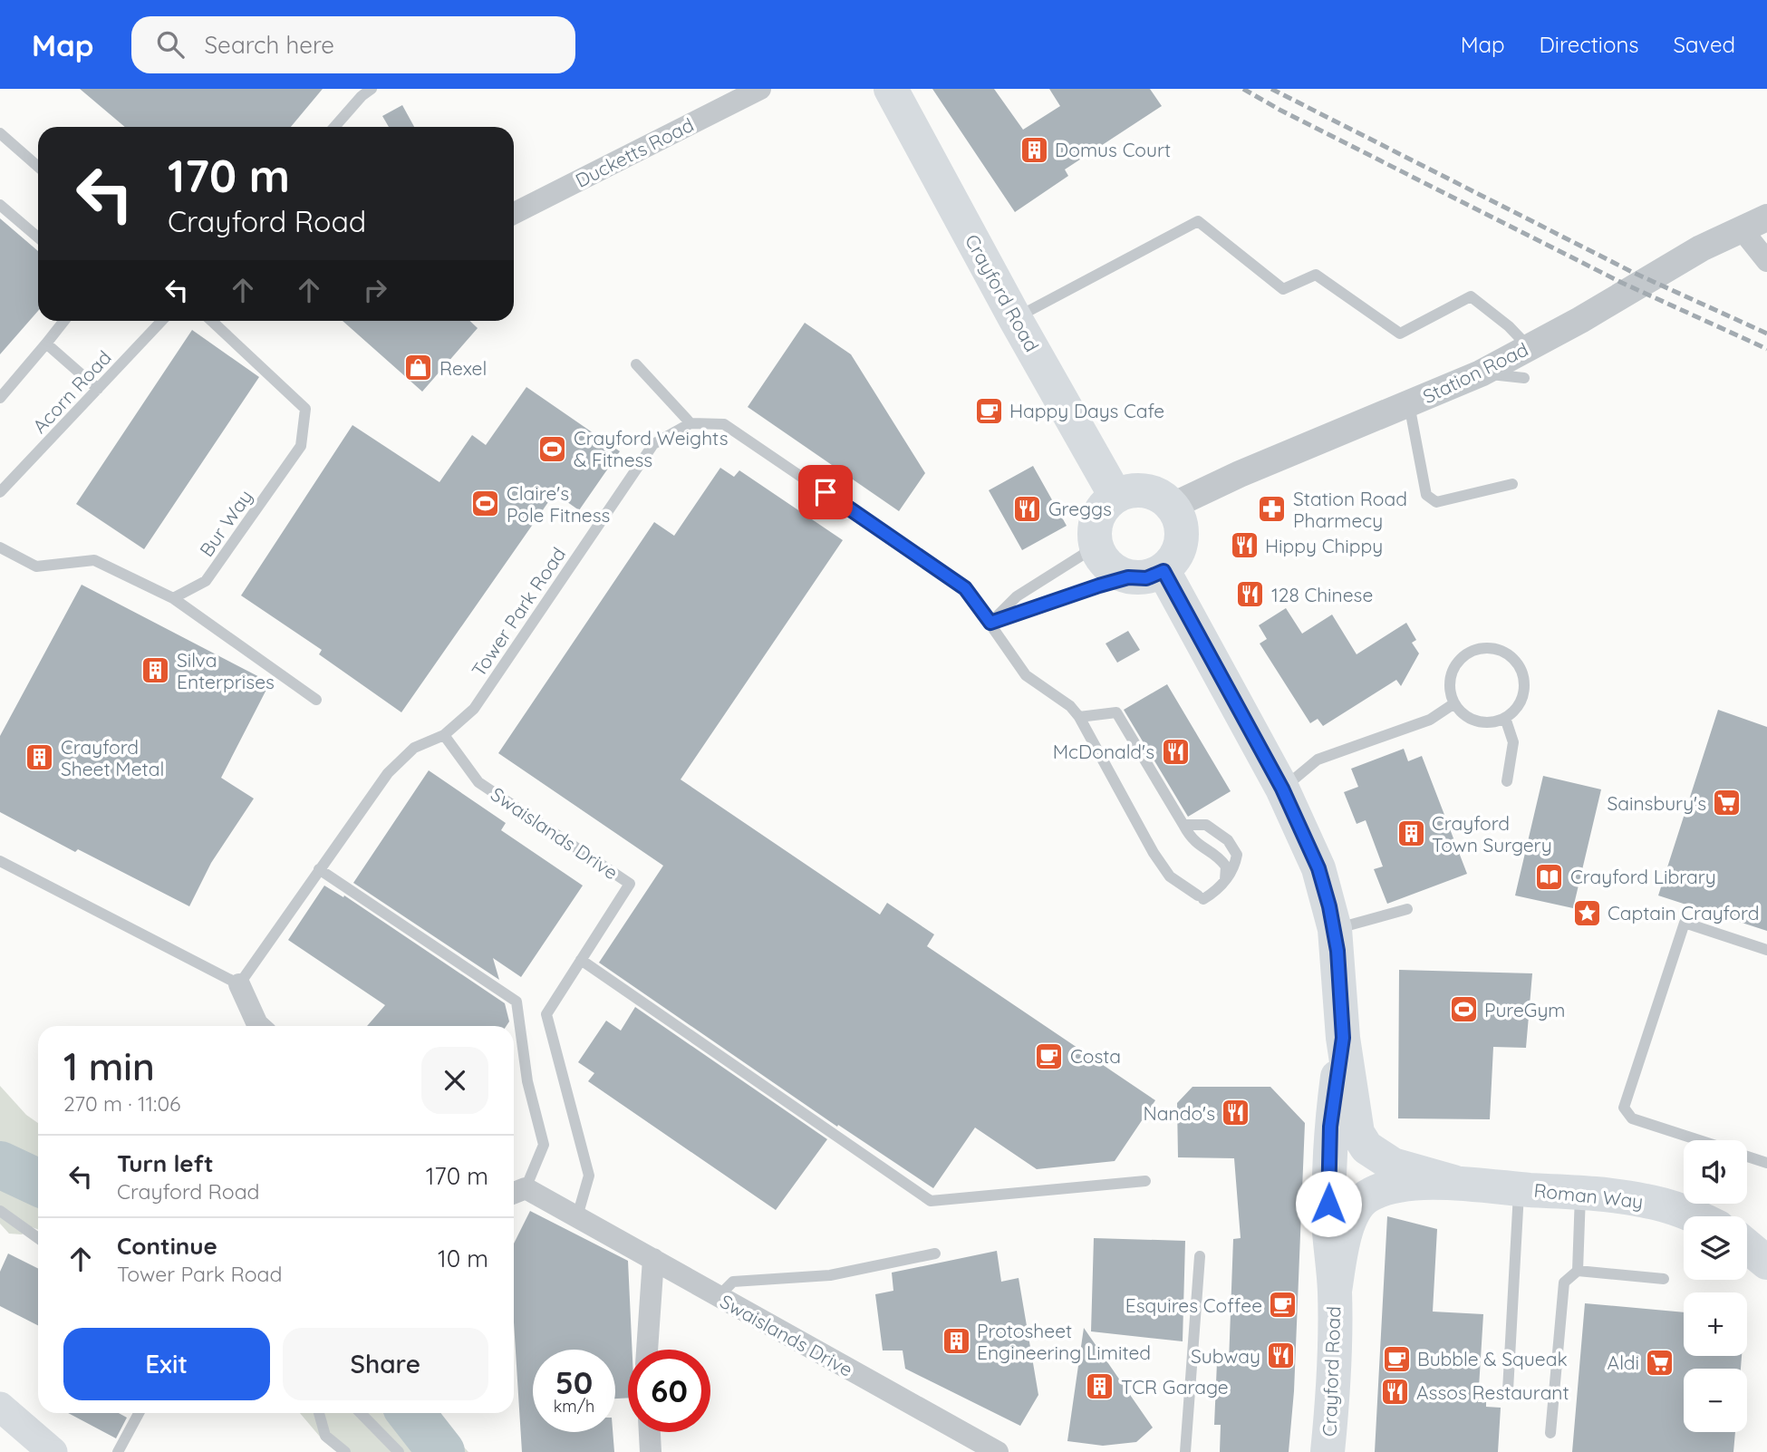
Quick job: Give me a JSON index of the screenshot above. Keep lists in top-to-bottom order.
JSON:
{
  "streets": {
    "main road": ["Crayford Road", "Roman Way"],
    "street": ["Ducketts Road", "Station Road", "Swaislands Drive"],
    "lane": ["Acorn Road", "Bur Way", "Tower Park Road"]
  },
  "crossings": [
    ["Crayford Road", "Station Road"],
    ["Crayford Road", "Roman Way"],
    ["Tower Park Road", "Swaislands Drive"]
  ],
  "places": {
    "building": [
      "Domus Court",
      "Silva Enterprises",
      "Crayford Sheet Metal",
      "Crayford Town Surgery",
      "Protosheet Engineering Limited",
      "TCR Garage"
    ],
    "shop": ["Rexel"],
    "cafe": [
      "Happy Days Cafe",
      "Costa",
      "Esquires Coffee",
      "Bubble & Squeak"
    ],
    "sports": ["Crayford Weights & Fitness", "Claire's Pole Fitness", "PureGym"],
    "restaurant": [
      "Greggs",
      "Hippy Chippy",
      "128 Chinese",
      "McDonald's",
      "Nando's",
      "Subway",
      "Assos Restaurant"
    ],
    "pharmacy": ["Station Road Pharmecy"],
    "supermarket": ["Sainsbury's", "Aldi"],
    "library": ["Crayford Library"],
    "place": ["Captain Crayford"]
  },
  "page": {
    "header": "Map",
    "search": "Search here",
    "nav": ["Map", "Directions", "Saved"],
    "turn": ["170 m", "Crayford Road"],
    "heading": ["1 min", "270 m · 11:06"],
    "list": [
      {
        "name": "Turn left",
        "note": "Crayford Road",
        "value": "170 m"
      },
      {
        "name": "Continue",
        "note": "Tower Park Road",
        "value": "10 m"
      }
    ],
    "map_buttons": ["+", "−"],
    "buttons": ["Exit", "Share"],
    "speed": "50 km/h",
    "limit": "60"
  }
}
